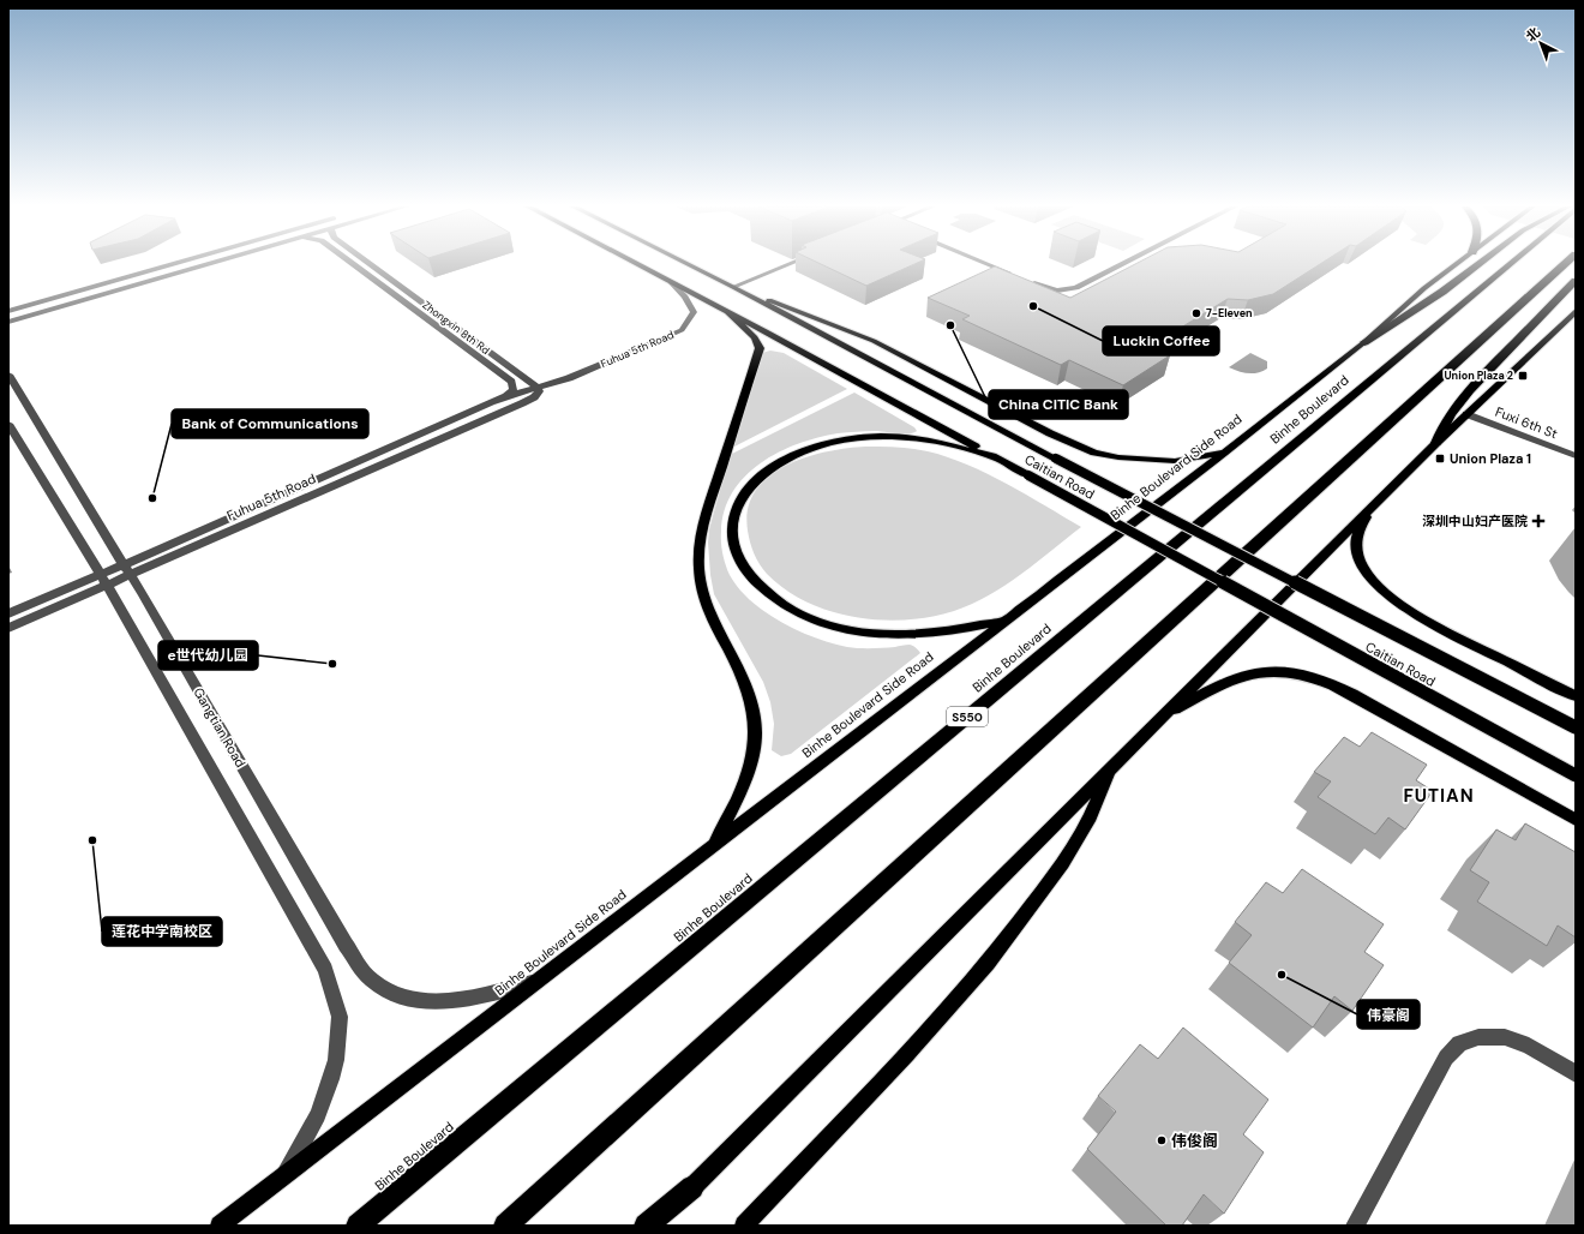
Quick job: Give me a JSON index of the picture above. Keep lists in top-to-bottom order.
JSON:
{
  "streets": {
    "highway": ["Binhe Boulevard", "S550"],
    "main road": ["Binhe Boulevard Side Road", "Caitian Road"],
    "street": [
      "Zhongxin 8th Rd",
      "Fuhua 5th Road",
      "Fuxi 6th St",
      "Gangtian Road"
    ]
  },
  "crossings": [
    ["Zhongxin 8th Rd", "Fuhua 5th Road"],
    ["Fuhua 5th Road", "Caitian Road"],
    ["Fuhua 5th Road", "Gangtian Road"],
    ["Binhe Boulevard Side Road", "Gangtian Road"]
  ],
  "districts": ["FUTIAN"],
  "places": {
    "other": [
      "Luckin Coffee",
      "7-Eleven",
      "China CITIC Bank",
      "Bank of Communications",
      "e世代幼儿园",
      "莲花中学南校区",
      "伟豪阁",
      "伟俊阁"
    ],
    "transit": ["Union Plaza 2", "Union Plaza 1"],
    "health": ["深圳中山妇产医院"]
  },
  "north": "top left"
}
